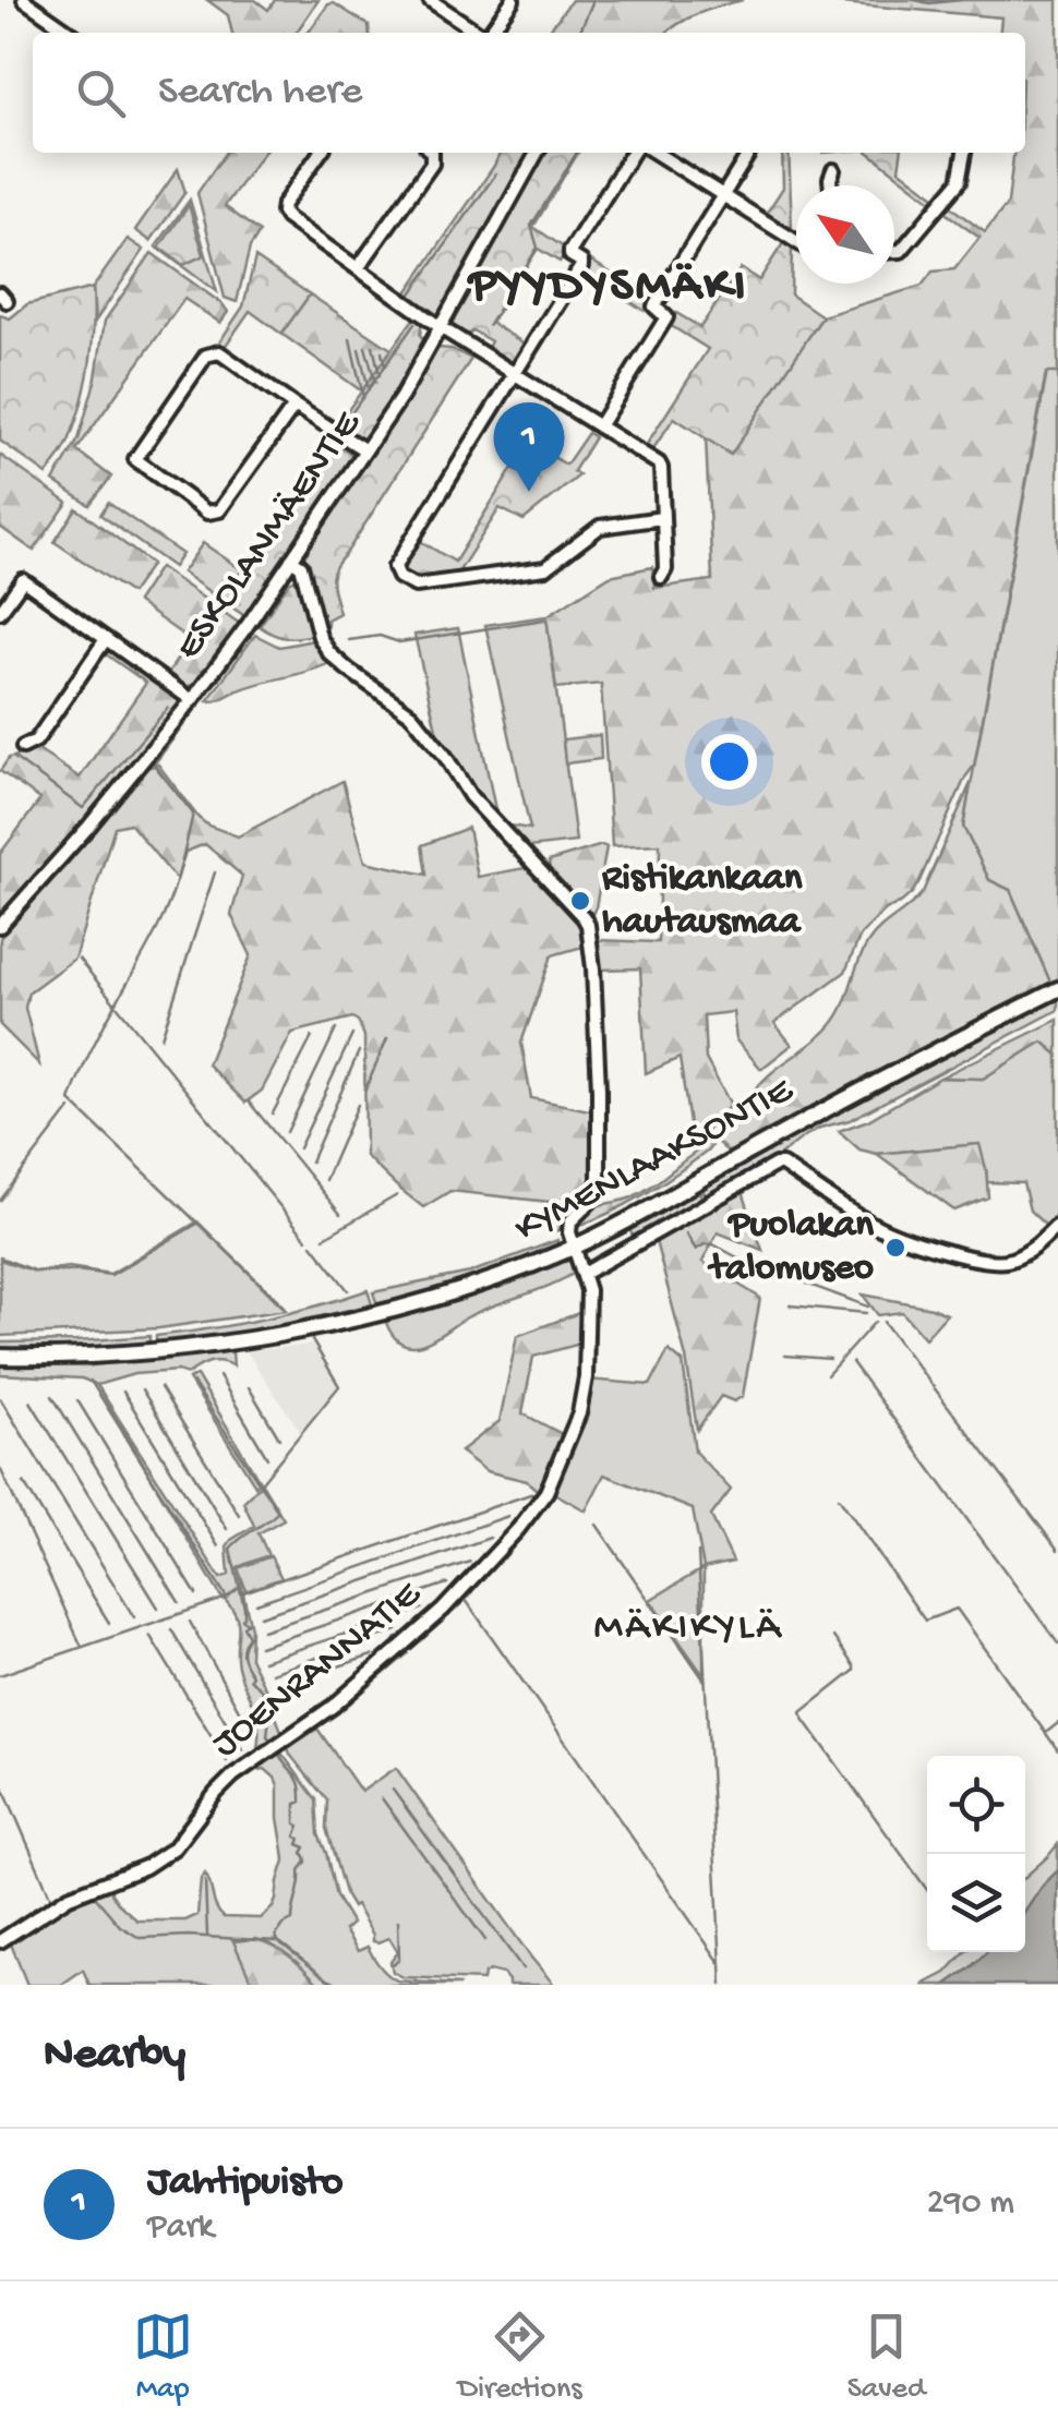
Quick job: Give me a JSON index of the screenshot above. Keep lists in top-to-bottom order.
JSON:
{
  "streets": {
    "main road": ["KYMENLAAKSONTIE"],
    "street": ["ESKOLANMÄENTIE", "JOENRANNATIE"]
  },
  "crossings": [
    ["KYMENLAAKSONTIE", "JOENRANNATIE"]
  ],
  "districts": ["PYYDYSMÄKI", "MÄKIKYLÄ"],
  "places": ["Ristikankaan hautausmaa", "Puolakan talomuseo"],
  "north": "top left",
  "page": {
    "search": "Search here",
    "pins": "1",
    "heading": "Nearby",
    "list": [
      {
        "mark": "1",
        "name": "Jahtipuisto",
        "note": "Park",
        "value": "290 m"
      }
    ],
    "nav": ["Map", "Directions", "Saved"]
  }
}
